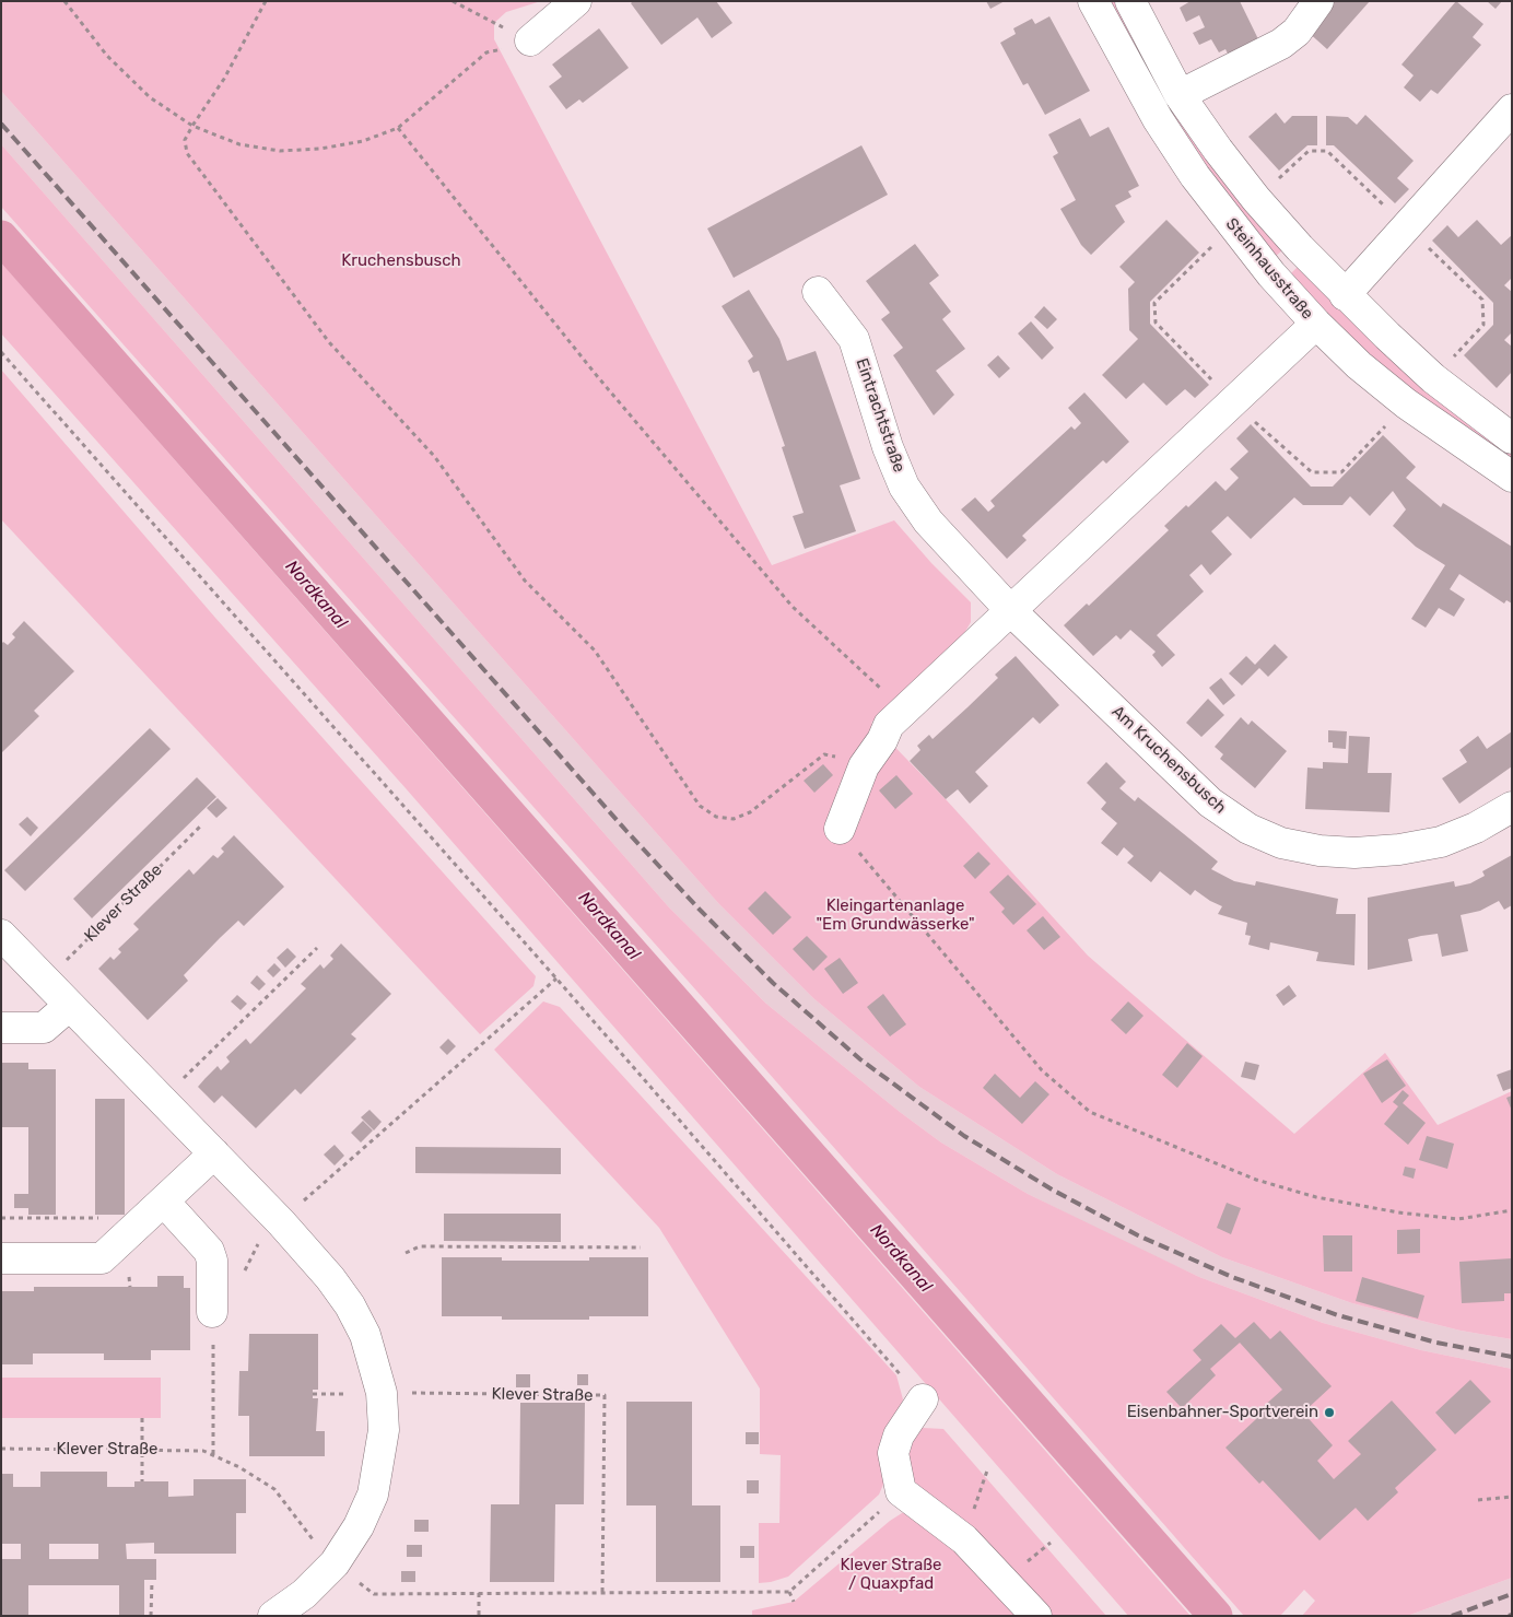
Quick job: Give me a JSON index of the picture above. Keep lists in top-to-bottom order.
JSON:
{
  "streets": {
    "street": ["Steinhausstraße", "Eintrachtstraße", "Am Kruchensbusch"],
    "path": ["Klever Straße"]
  },
  "crossings": [
    ["Eintrachtstraße", "Am Kruchensbusch"]
  ],
  "water": ["Nordkanal"],
  "parks": ["Kruchensbusch", "Kleingartenanlage \"Em Grundwässerke\"", "Klever Straße / Quaxpfad"],
  "places": ["Eisenbahner-Sportverein"]
}
